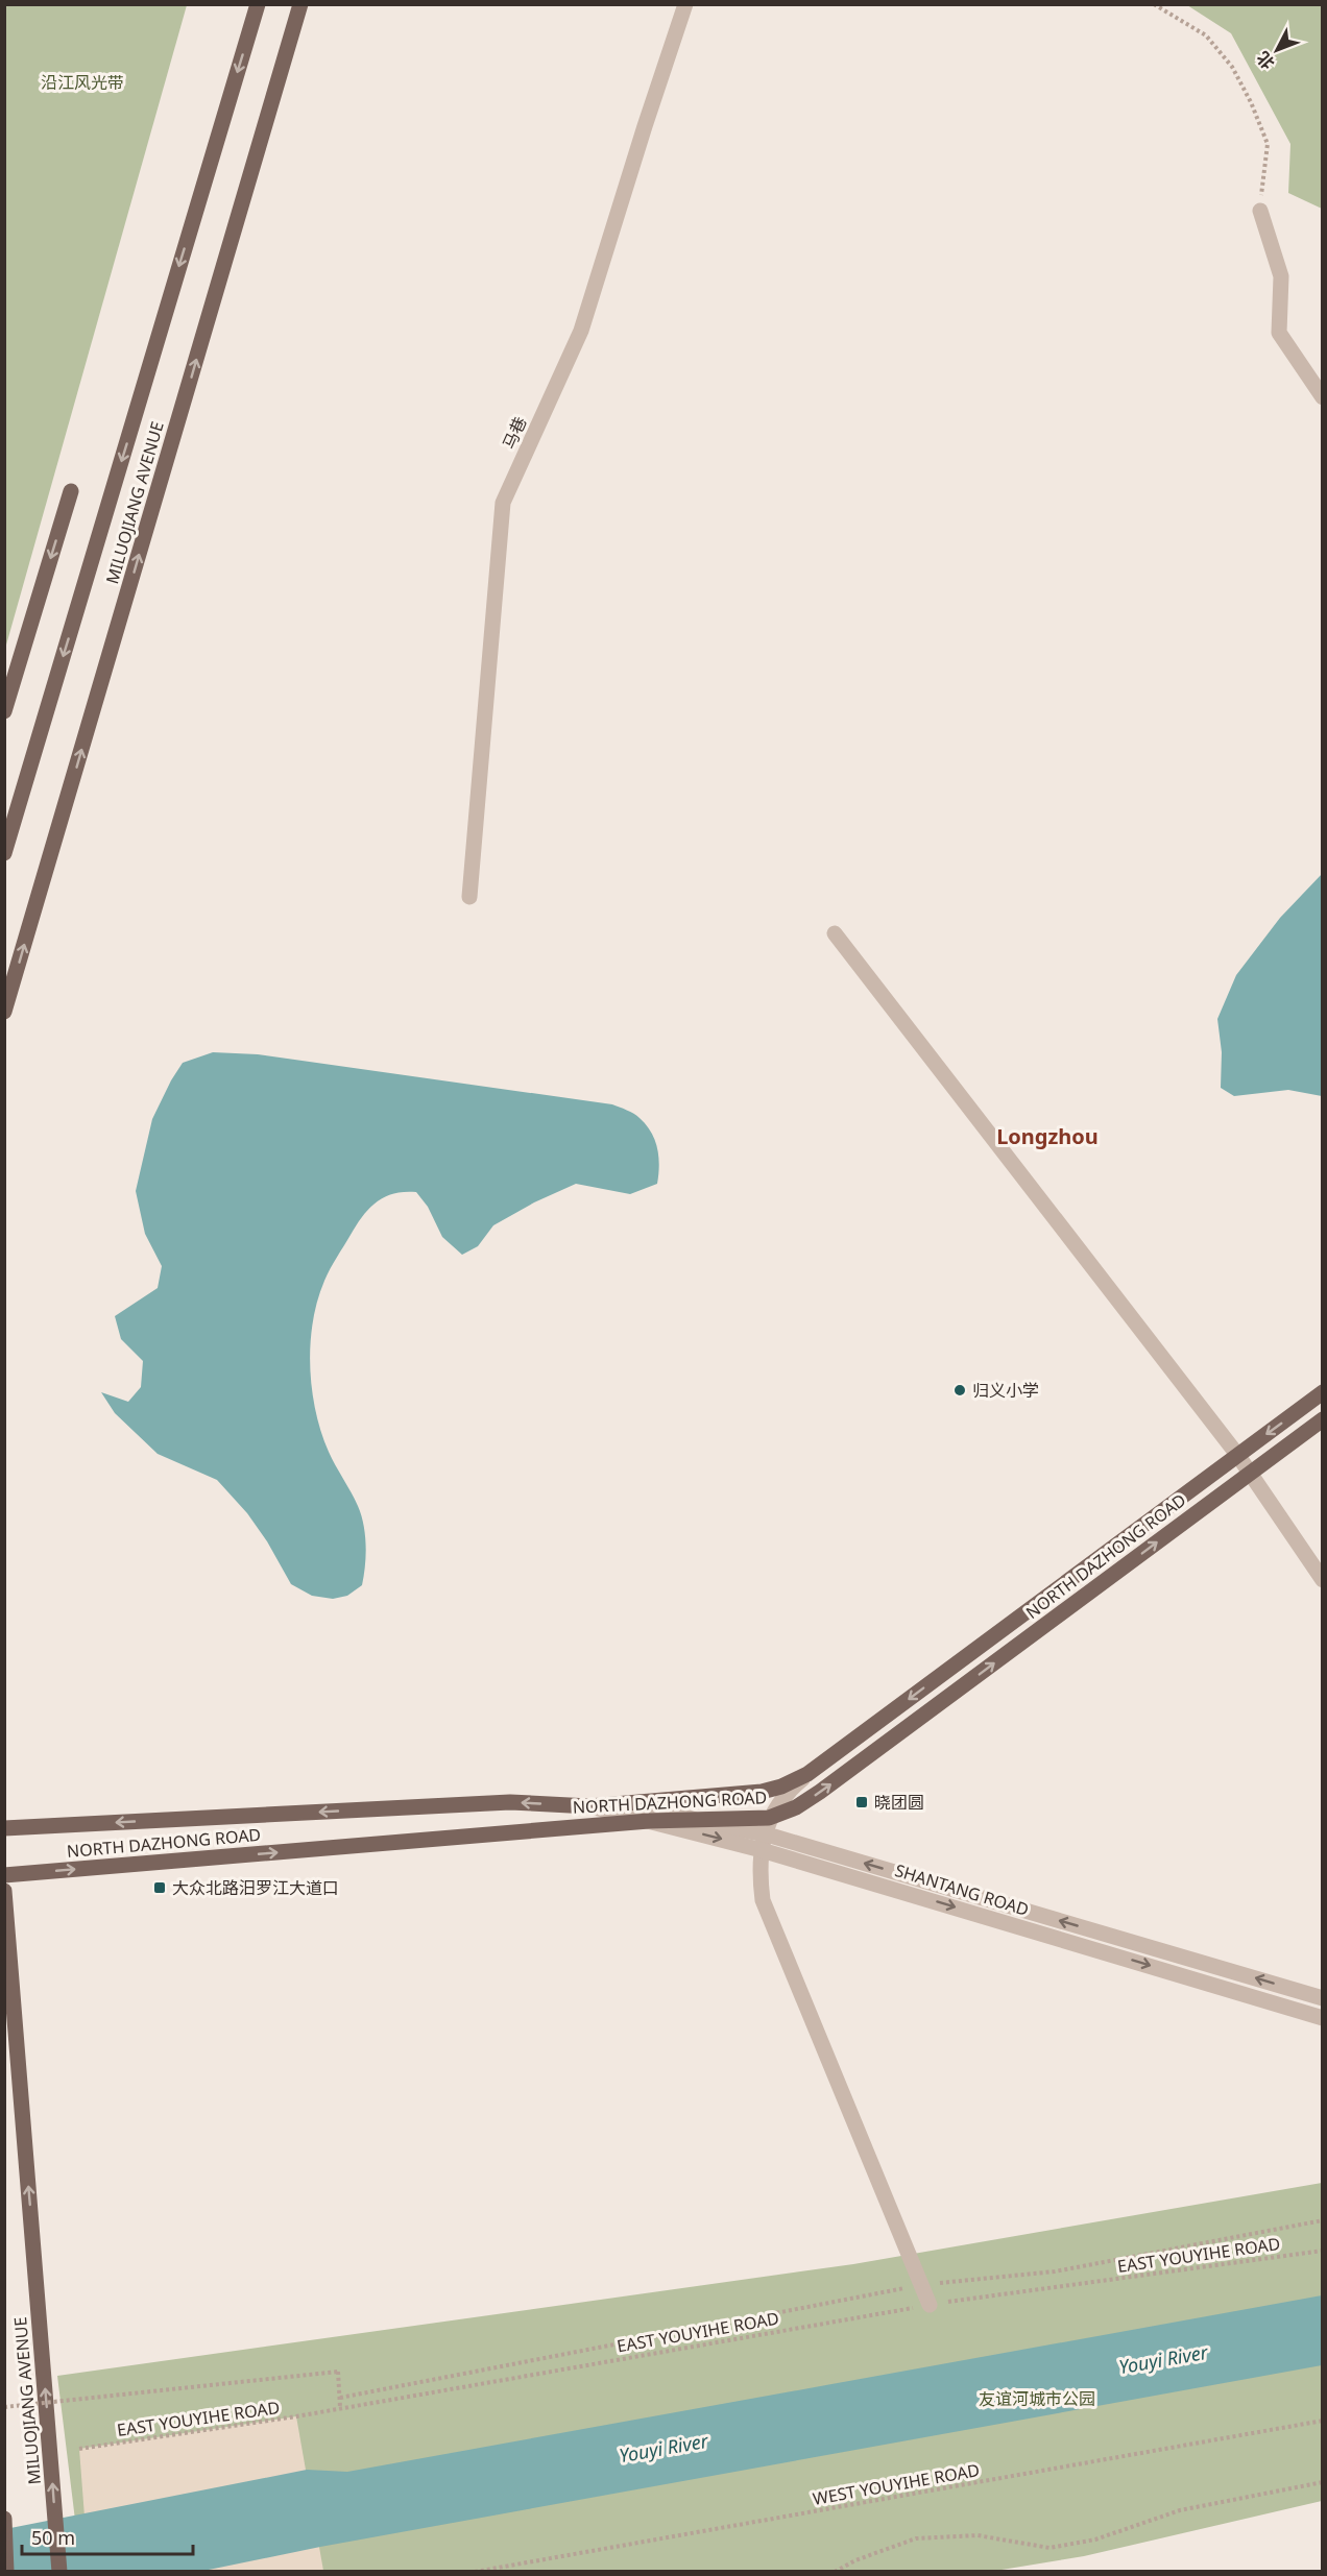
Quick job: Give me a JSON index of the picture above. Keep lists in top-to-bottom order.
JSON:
{
  "streets": {
    "main road": ["MILUOJIANG AVENUE", "NORTH DAZHONG ROAD"],
    "street": ["马巷", "SHANTANG ROAD"],
    "path": ["EAST YOUYIHE ROAD", "WEST YOUYIHE ROAD"]
  },
  "crossings": [
    ["NORTH DAZHONG ROAD", "SHANTANG ROAD"]
  ],
  "districts": ["Longzhou"],
  "water": ["Youyi River"],
  "parks": ["沿江风光带", "友谊河城市公园"],
  "places": {
    "other": ["归义小学"],
    "transit": ["晓团圆", "大众北路汨罗江大道口"]
  },
  "scale_bar": "50 m",
  "north": "bottom left"
}
